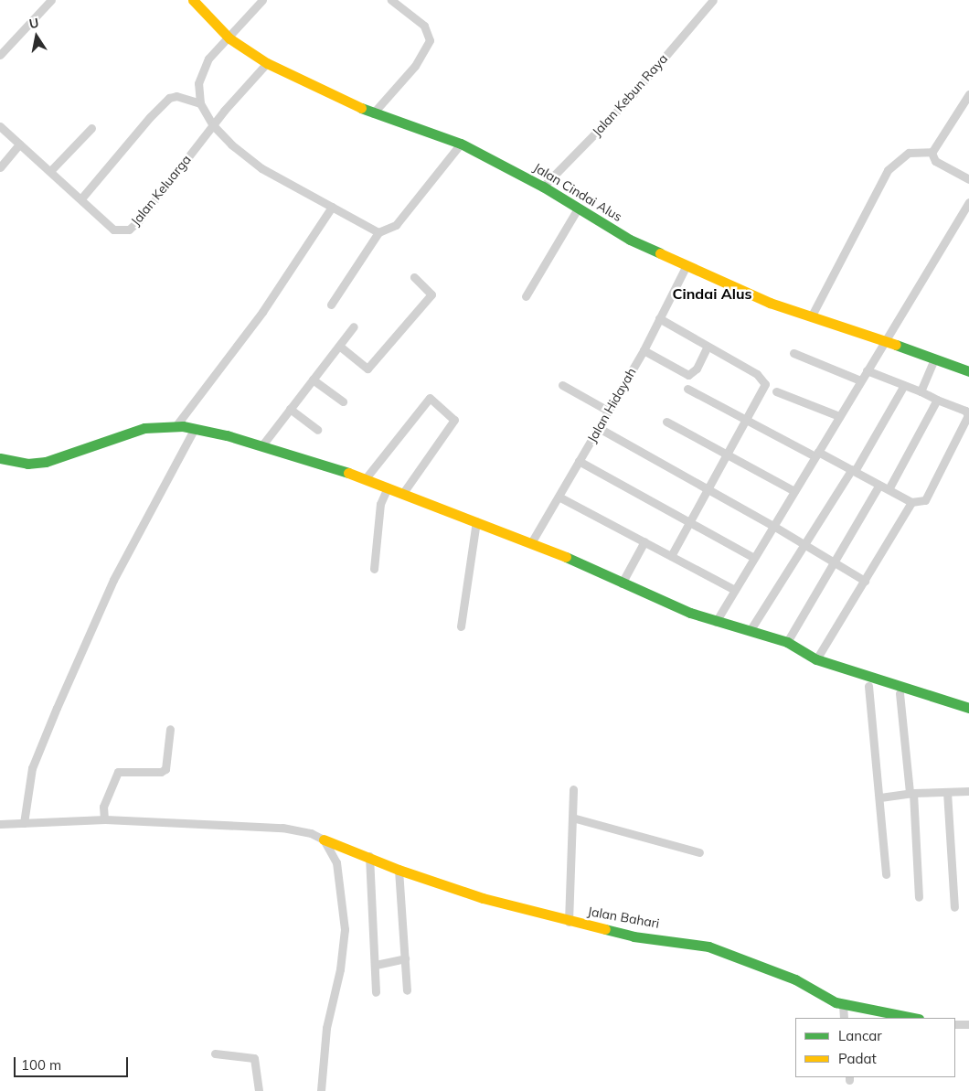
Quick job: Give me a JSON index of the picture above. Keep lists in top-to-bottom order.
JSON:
{
  "streets": {
    "street": [
      "Jalan Kebun Raya",
      "Jalan Keluarga",
      "Jalan Cindai Alus",
      "Jalan Hidayah",
      "Jalan Bahari"
    ]
  },
  "crossings": [
    ["Jalan Kebun Raya", "Jalan Cindai Alus"],
    ["Jalan Keluarga", "Jalan Cindai Alus"],
    ["Jalan Cindai Alus", "Jalan Hidayah"]
  ],
  "districts": ["Cindai Alus"],
  "legend": ["Lancar", "Padat"],
  "scale_bar": "100 m",
  "north": "top"
}
